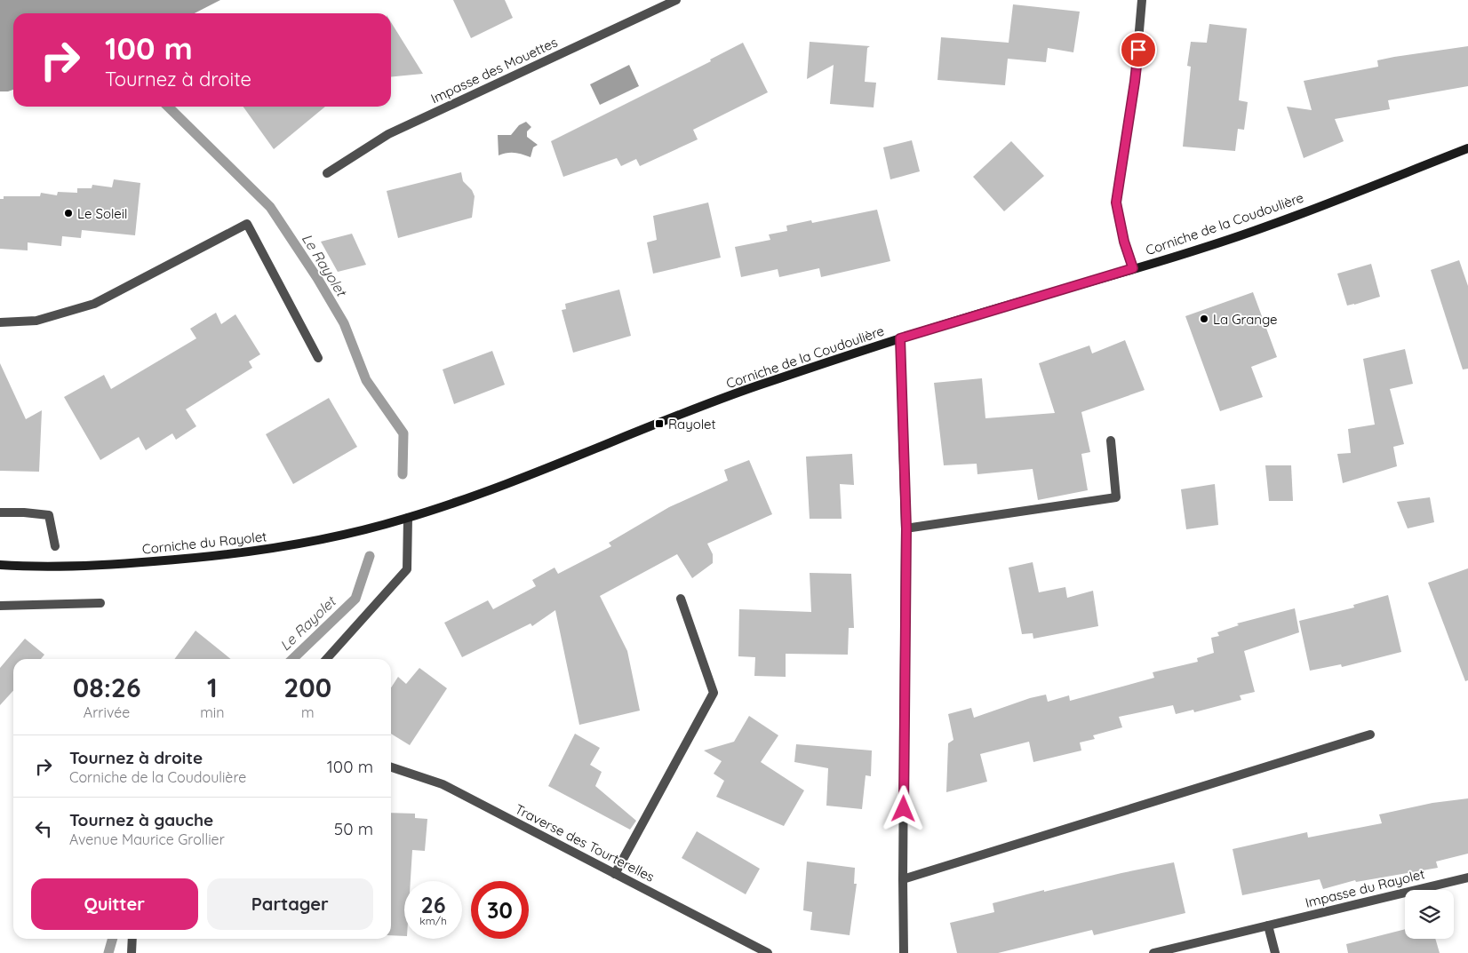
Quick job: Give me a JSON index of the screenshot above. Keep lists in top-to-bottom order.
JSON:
{
  "streets": {
    "main road": ["Corniche de la Coudoulière", "Corniche du Rayolet"],
    "street": ["Impasse des Mouettes", "Traverse des Tourterelles", "Impasse du Rayolet"]
  },
  "crossings": [
    ["Corniche de la Coudoulière", "Corniche du Rayolet"]
  ],
  "water": ["Le Rayolet"],
  "places": {
    "other": ["Le Soleil", "La Grange"],
    "transit": ["Rayolet"]
  },
  "page": {
    "turn": ["100 m", "Tournez à droite"],
    "eta": [
      "08:26",
      "Arrivée",
      "1",
      "min",
      "200",
      "m"
    ],
    "list": [
      {
        "name": "Tournez à droite",
        "note": "Corniche de la Coudoulière",
        "value": "100 m"
      },
      {
        "name": "Tournez à gauche",
        "note": "Avenue Maurice Grollier",
        "value": "50 m"
      }
    ],
    "buttons": ["Quitter", "Partager"],
    "speed": "26 km/h",
    "limit": "30"
  }
}
